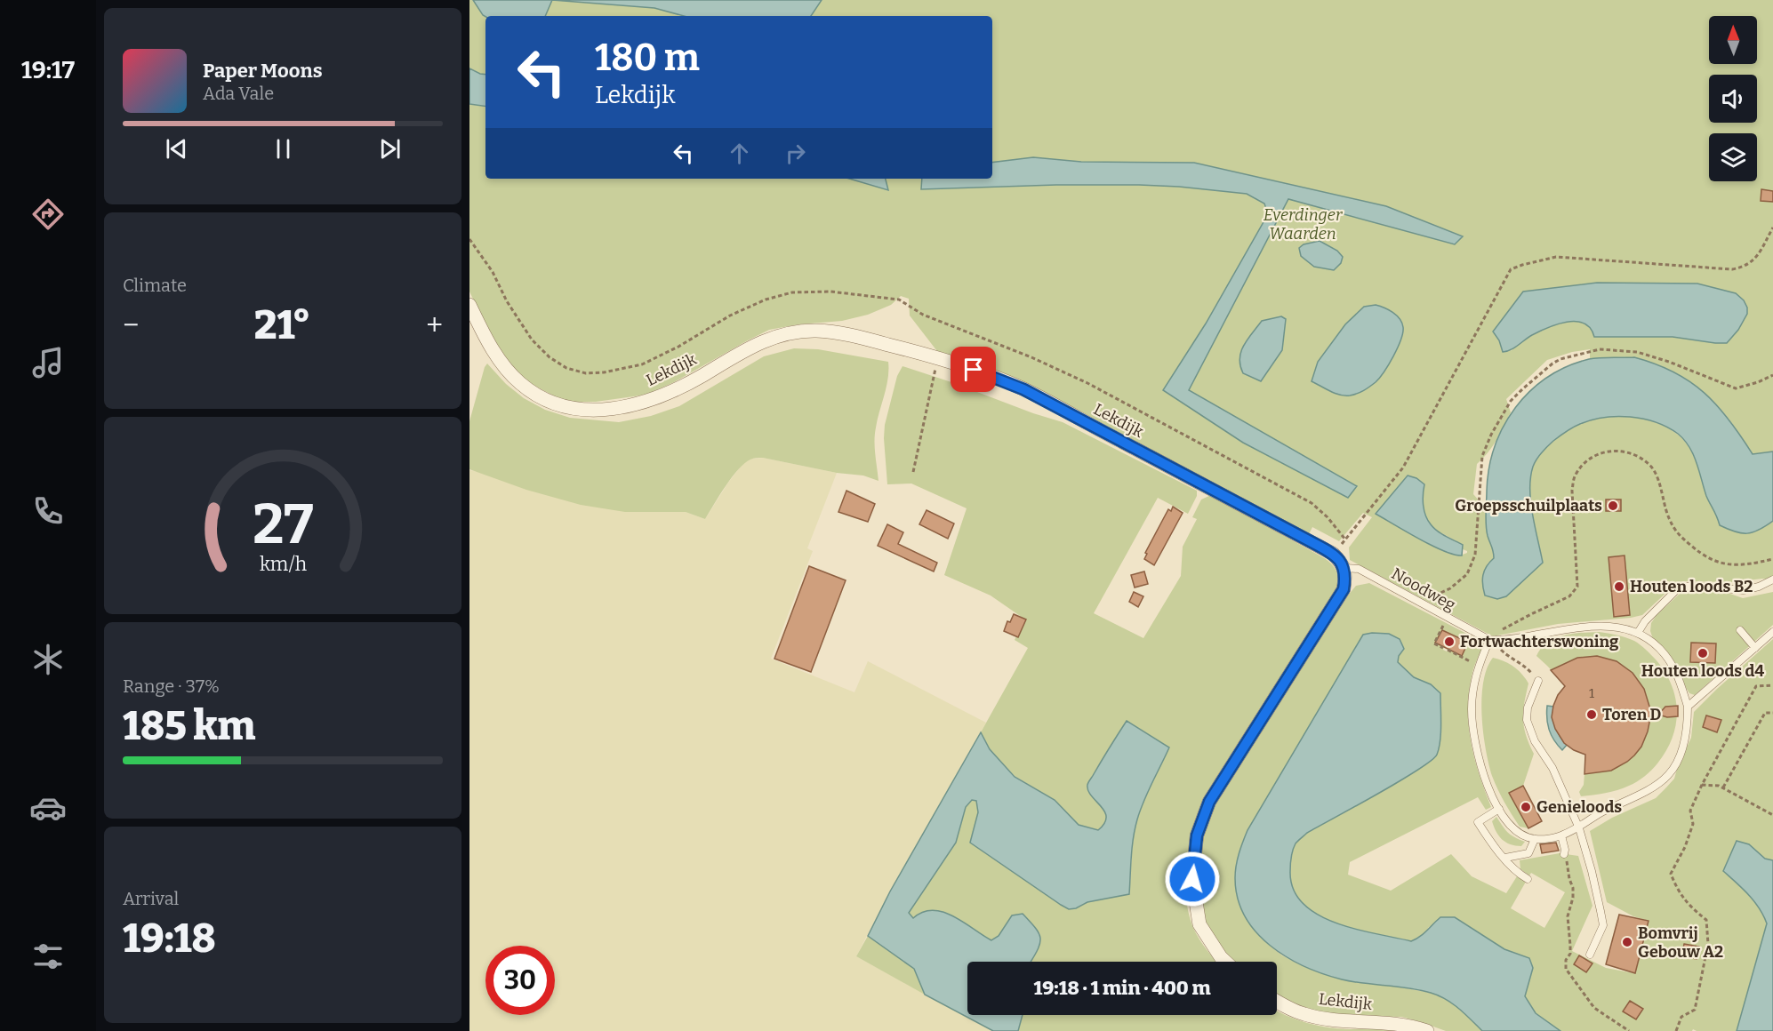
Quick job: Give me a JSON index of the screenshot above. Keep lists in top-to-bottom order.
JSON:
{
  "streets": {
    "street": ["Lekdijk"],
    "lane": ["Noodweg"]
  },
  "crossings": [
    ["Lekdijk", "Noodweg"]
  ],
  "parks": ["Everdinger Waarden"],
  "places": [
    "Groepsschuilplaats",
    "Houten loods B2",
    "Fortwachterswoning",
    "Houten loods d4",
    "Toren D",
    "Genieloods",
    "Bomvrij Gebouw A2"
  ],
  "house_numbers": ["1"],
  "north": "top",
  "page": {
    "tabs": "19:17",
    "turn": ["180 m", "Lekdijk"],
    "song": ["Paper Moons", "Ada Vale"],
    "tile": [
      "Climate",
      ["Range · 37%", "185 km"],
      ["Arrival", "19:18"]
    ],
    "heat": ["−", "21°", "+"],
    "limit": "30",
    "trip": "19:18 · 1 min · 400 m",
    "gauge": ["27", "km/h"]
  }
}
